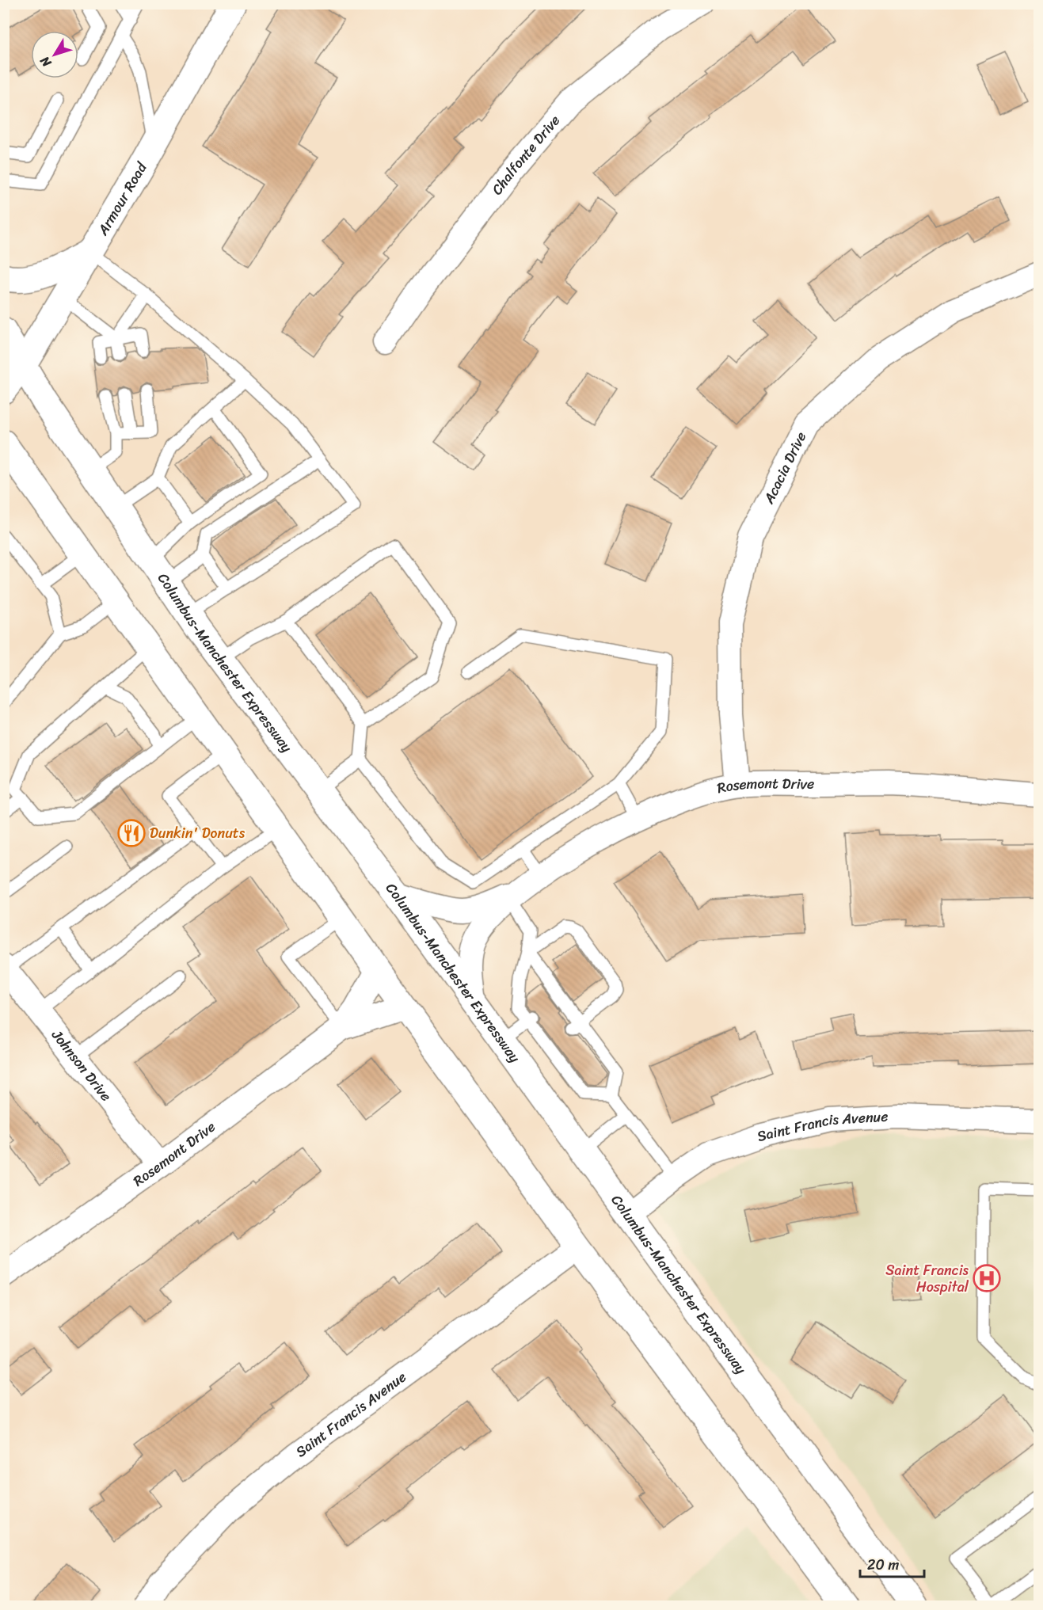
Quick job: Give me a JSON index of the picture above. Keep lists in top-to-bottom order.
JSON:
{
  "streets": {
    "main road": ["Armour Road", "Columbus-Manchester Expressway"],
    "street": [
      "Chalfonte Drive",
      "Acacia Drive",
      "Rosemont Drive",
      "Johnson Drive",
      "Saint Francis Avenue"
    ]
  },
  "crossings": [
    ["Armour Road", "Columbus-Manchester Expressway"],
    ["Acacia Drive", "Rosemont Drive"],
    ["Columbus-Manchester Expressway", "Rosemont Drive"],
    ["Columbus-Manchester Expressway", "Saint Francis Avenue"],
    ["Rosemont Drive", "Johnson Drive"]
  ],
  "places": {
    "restaurant": ["Dunkin' Donuts"],
    "hospital": ["Saint Francis Hospital"]
  },
  "scale_bar": "20 m",
  "north": "bottom left"
}
